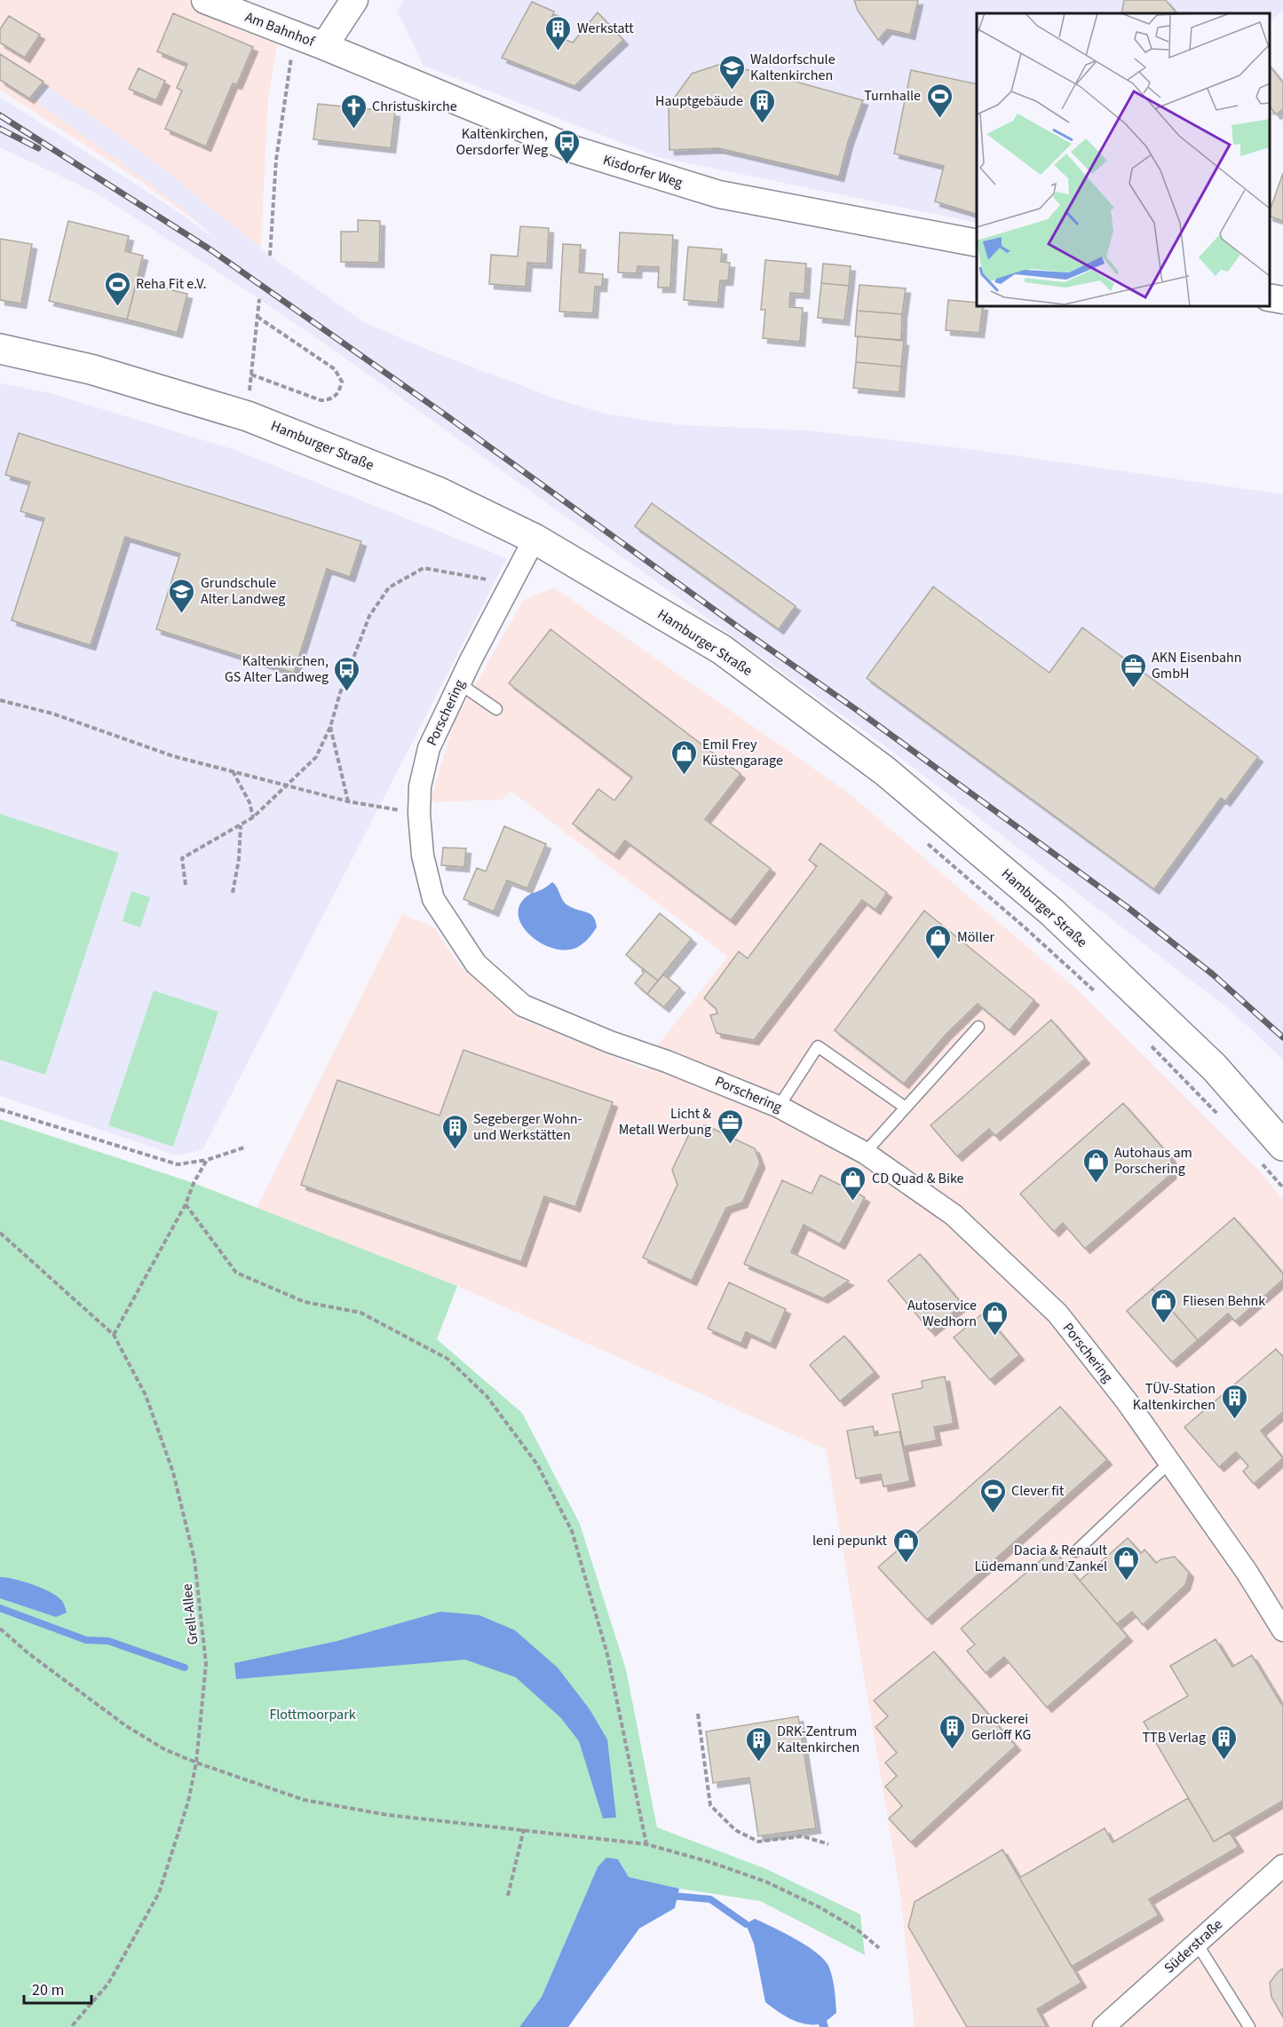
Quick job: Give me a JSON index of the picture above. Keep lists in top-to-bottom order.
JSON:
{
  "streets": {
    "main road": ["Hamburger Straße"],
    "street": [
      "Am Bahnhof",
      "Kisdorfer Weg",
      "Porschering",
      "Süderstraße"
    ],
    "path": ["Grell-Allee"]
  },
  "crossings": [
    ["Am Bahnhof", "Kisdorfer Weg"],
    ["Hamburger Straße", "Porschering"]
  ],
  "parks": ["Flottmoorpark"],
  "places": {
    "building": [
      "Werkstatt",
      "Hauptgebäude",
      "Segeberger Wohn- und Werkstätten",
      "TÜV-Station Kaltenkirchen",
      "Druckerei Gerloff KG",
      "TTB Verlag",
      "DRK-Zentrum Kaltenkirchen"
    ],
    "school or university": ["Waldorfschule Kaltenkirchen", "Grundschule Alter Landweg"],
    "sports": ["Turnhalle", "Reha Fit e.V.", "Clever fit"],
    "church": ["Christuskirche"],
    "bus stop": ["Kaltenkirchen, Oersdorfer Weg", "Kaltenkirchen, GS Alter Landweg"],
    "office": ["AKN Eisenbahn GmbH", "Licht & Metall Werbung"],
    "shop": [
      "Emil Frey Küstengarage",
      "Möller",
      "Autohaus am Porschering",
      "CD Quad & Bike",
      "Fliesen Behnk",
      "Autoservice Wedhorn",
      "leni pepunkt",
      "Dacia & Renault Lüdemann und Zankel"
    ]
  },
  "scale_bar": "20 m"
}
